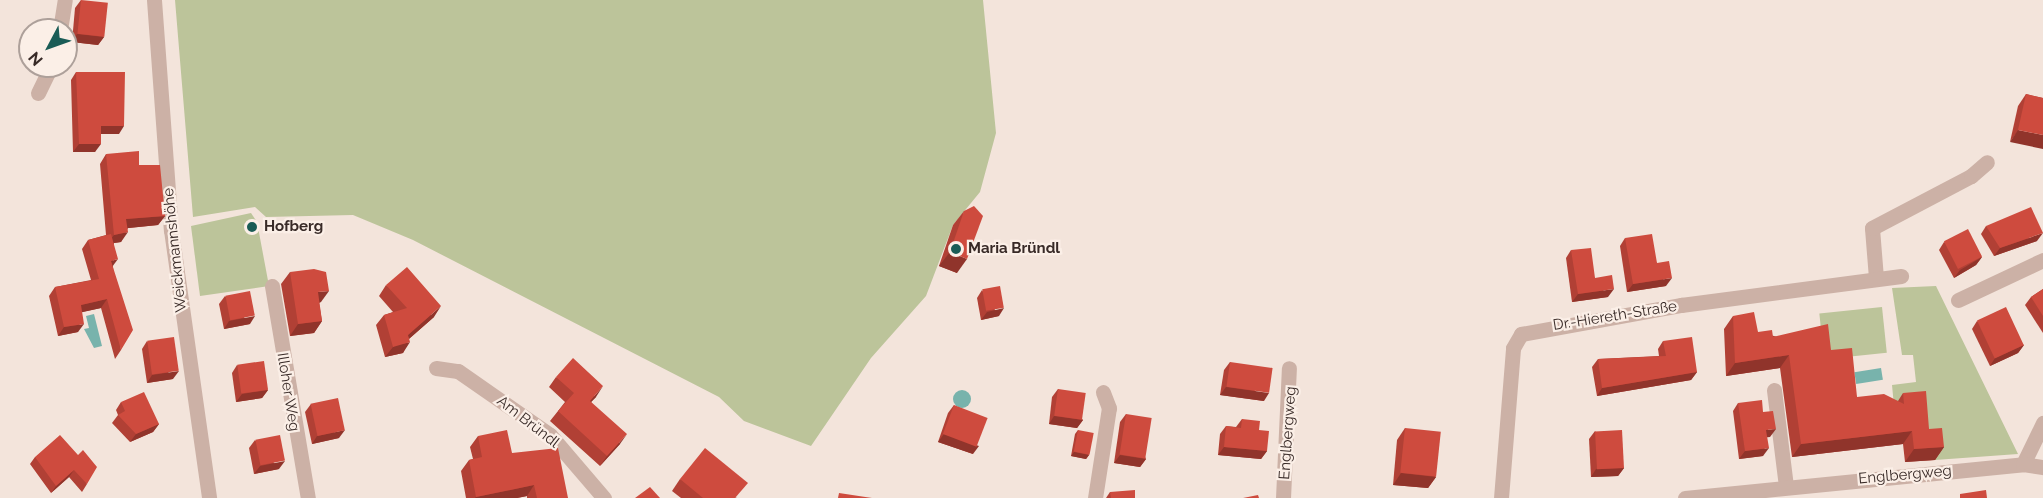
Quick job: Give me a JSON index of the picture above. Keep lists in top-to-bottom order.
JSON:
{
  "streets": {
    "street": [
      "Weickmannshöhe",
      "Dr.-Hiereth-Straße",
      "Illoher Weg",
      "Am Bründl",
      "Englbergweg"
    ]
  },
  "places": ["Hofberg", "Maria Bründl"],
  "north": "bottom left"
}
